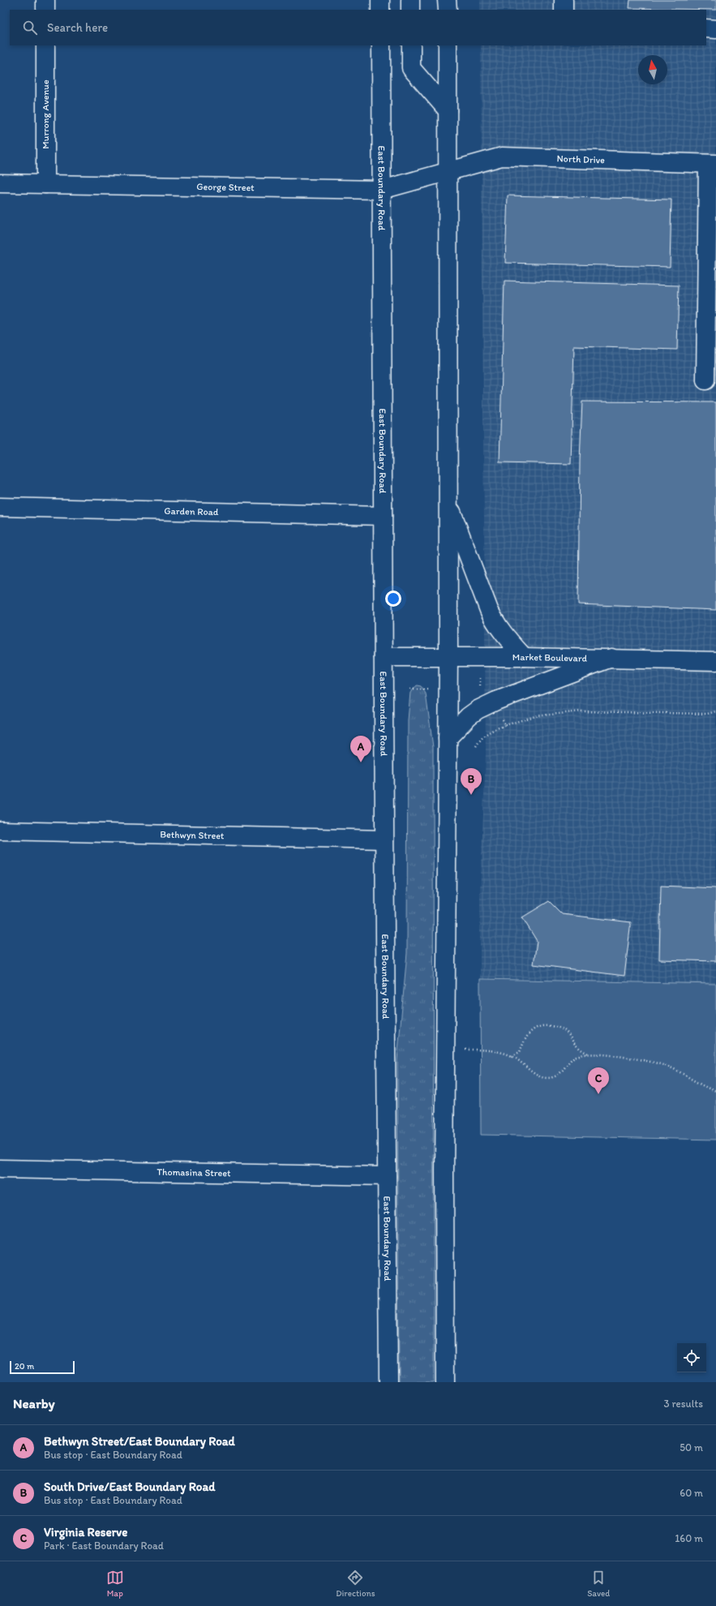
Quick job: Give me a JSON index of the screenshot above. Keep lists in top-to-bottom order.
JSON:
{
  "streets": {
    "main road": [
      "Murrong Avenue",
      "North Drive",
      "George Street",
      "East Boundary Road",
      "Garden Road",
      "Market Boulevard",
      "Bethwyn Street",
      "Thomasina Street"
    ]
  },
  "crossings": [
    ["Murrong Avenue", "George Street"],
    ["North Drive", "George Street"],
    ["George Street", "East Boundary Road"],
    ["East Boundary Road", "Garden Road"],
    ["East Boundary Road", "Market Boulevard"],
    ["East Boundary Road", "Bethwyn Street"],
    ["East Boundary Road", "Thomasina Street"]
  ],
  "scale_bar": "20 m",
  "north": "top",
  "page": {
    "search": "Search here",
    "pins": ["A", "B", "C"],
    "scale": "20 m",
    "heading": ["Nearby", "3 results"],
    "list": [
      {
        "mark": "A",
        "name": "Bethwyn Street/East Boundary Road",
        "note": "Bus stop · East Boundary Road",
        "value": "50 m"
      },
      {
        "mark": "B",
        "name": "South Drive/East Boundary Road",
        "note": "Bus stop · East Boundary Road",
        "value": "60 m"
      },
      {
        "mark": "C",
        "name": "Virginia Reserve",
        "note": "Park · East Boundary Road",
        "value": "160 m"
      }
    ],
    "nav": ["Map", "Directions", "Saved"]
  }
}
